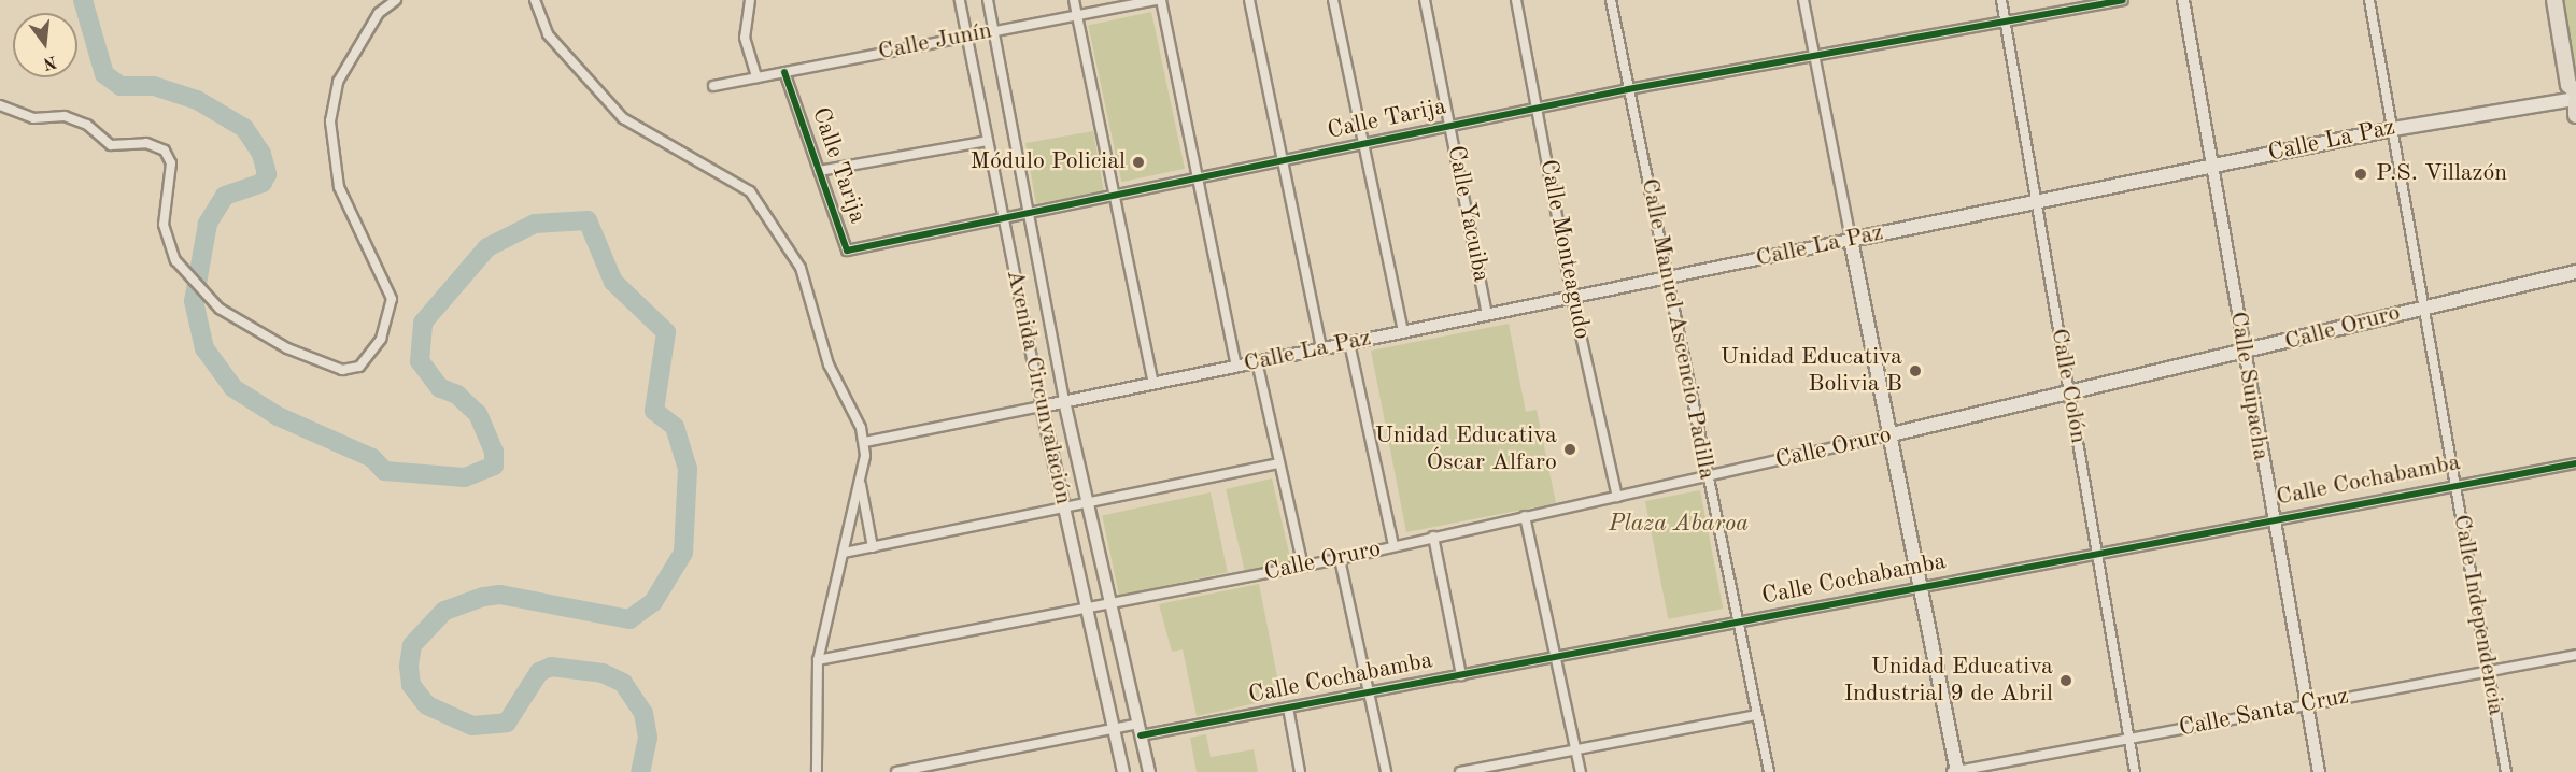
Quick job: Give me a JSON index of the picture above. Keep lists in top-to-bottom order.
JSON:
{
  "streets": {
    "main road": ["Calle La Paz", "Calle Oruro"],
    "street": [
      "Calle Junín",
      "Calle Tarija",
      "Calle Yacuiba",
      "Calle Monteagudo",
      "Calle Manuel Ascencio Padilla",
      "Calle Colón",
      "Calle Suipacha",
      "Avenida Circunvalación",
      "Calle Cochabamba",
      "Calle Independencia",
      "Calle Santa Cruz"
    ]
  },
  "crossings": [
    ["Calle Junín", "Calle Tarija"],
    ["Calle Junín", "Avenida Circunvalación"],
    ["Calle Tarija", "Calle Yacuiba"],
    ["Calle Tarija", "Calle Monteagudo"],
    ["Calle Tarija", "Calle Manuel Ascencio Padilla"],
    ["Calle Tarija", "Calle Colón"],
    ["Calle Tarija", "Avenida Circunvalación"],
    ["Calle La Paz", "Calle Yacuiba"],
    ["Calle La Paz", "Calle Monteagudo"],
    ["Calle La Paz", "Calle Manuel Ascencio Padilla"],
    ["Calle La Paz", "Calle Colón"],
    ["Calle La Paz", "Calle Suipacha"],
    ["Calle La Paz", "Avenida Circunvalación"],
    ["Calle La Paz", "Calle Independencia"],
    ["Calle Monteagudo", "Calle Oruro"],
    ["Calle Oruro", "Calle Manuel Ascencio Padilla"],
    ["Calle Oruro", "Calle Colón"],
    ["Calle Oruro", "Calle Suipacha"],
    ["Calle Oruro", "Avenida Circunvalación"],
    ["Calle Oruro", "Calle Independencia"],
    ["Calle Manuel Ascencio Padilla", "Calle Cochabamba"],
    ["Calle Colón", "Calle Cochabamba"],
    ["Calle Colón", "Calle Santa Cruz"],
    ["Calle Suipacha", "Calle Cochabamba"],
    ["Calle Suipacha", "Calle Santa Cruz"],
    ["Avenida Circunvalación", "Calle Cochabamba"],
    ["Calle Cochabamba", "Calle Independencia"],
    ["Calle Independencia", "Calle Santa Cruz"]
  ],
  "parks": ["Plaza Abaroa"],
  "places": [
    "Módulo Policial",
    "P.S. Villazón",
    "Unidad Educativa Bolivia B",
    "Unidad Educativa Óscar Alfaro",
    "Unidad Educativa Industrial 9 de Abril"
  ],
  "north": "bottom"
}
